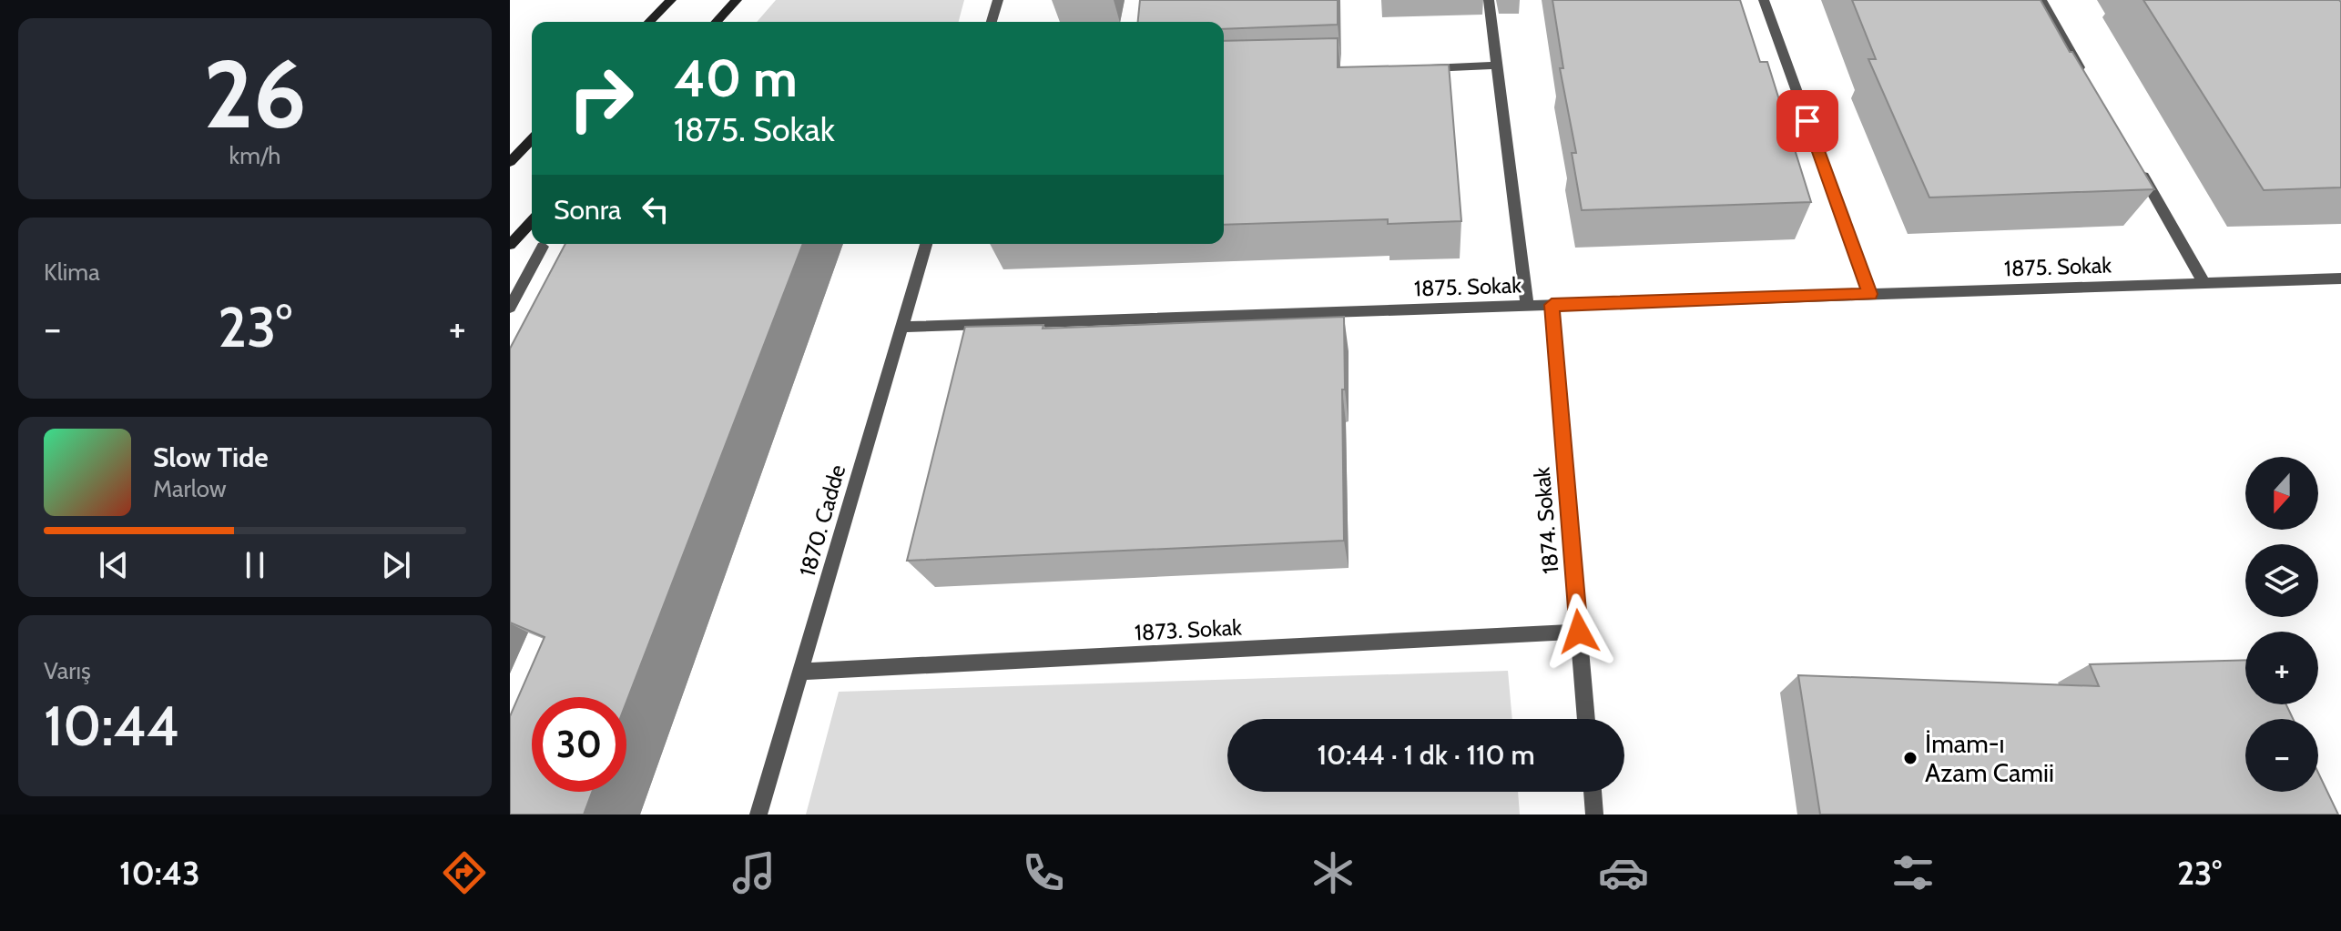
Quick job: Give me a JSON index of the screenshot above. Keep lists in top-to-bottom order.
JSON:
{
  "streets": {
    "street": [
      "1875. Sokak",
      "1870. Cadde",
      "1874. Sokak",
      "1873. Sokak"
    ]
  },
  "crossings": [
    ["1875. Sokak", "1870. Cadde"],
    ["1875. Sokak", "1874. Sokak"],
    ["1870. Cadde", "1873. Sokak"],
    ["1874. Sokak", "1873. Sokak"]
  ],
  "places": ["İmam-ı Azam Camii"],
  "north": "bottom",
  "page": {
    "tile": [
      ["26", "km/h"],
      "Klima",
      ["Varış", "10:44"]
    ],
    "turn": ["40 m", "1875. Sokak"],
    "then": "Sonra",
    "heat": ["−", "23°", "+"],
    "song": ["Slow Tide", "Marlow"],
    "map_buttons": ["+", "−"],
    "limit": "30",
    "trip": "10:44 · 1 dk · 110 m",
    "tabs": ["10:43", "23°"]
  }
}
